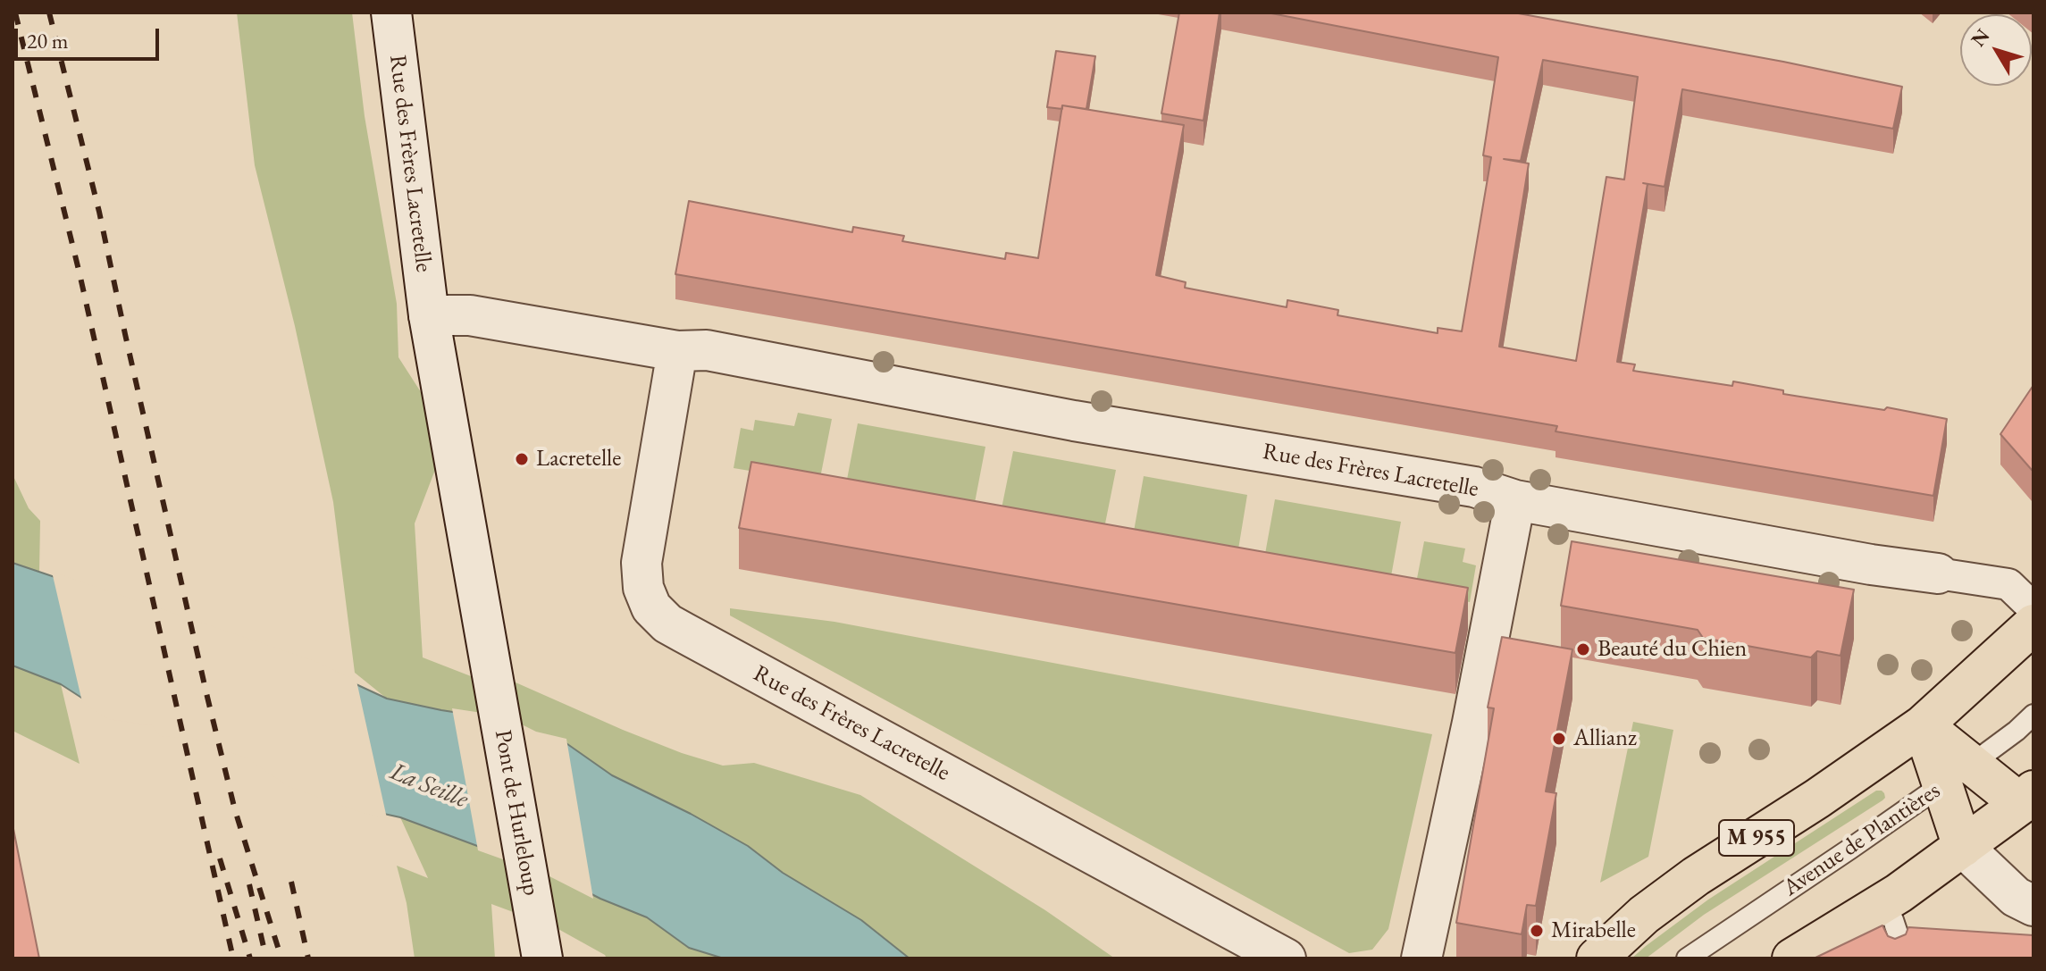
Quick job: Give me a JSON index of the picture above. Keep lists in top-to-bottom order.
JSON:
{
  "streets": {
    "main road": ["M 955"],
    "street": ["Rue des Frères Lacretelle", "Pont de Hurleloup"],
    "lane": ["Avenue de Plantières"]
  },
  "crossings": [
    ["Rue des Frères Lacretelle", "Pont de Hurleloup"]
  ],
  "water": ["La Seille"],
  "places": [
    "Lacretelle",
    "Beauté du Chien",
    "Allianz",
    "Mirabelle"
  ],
  "scale_bar": "20 m",
  "north": "top left"
}
